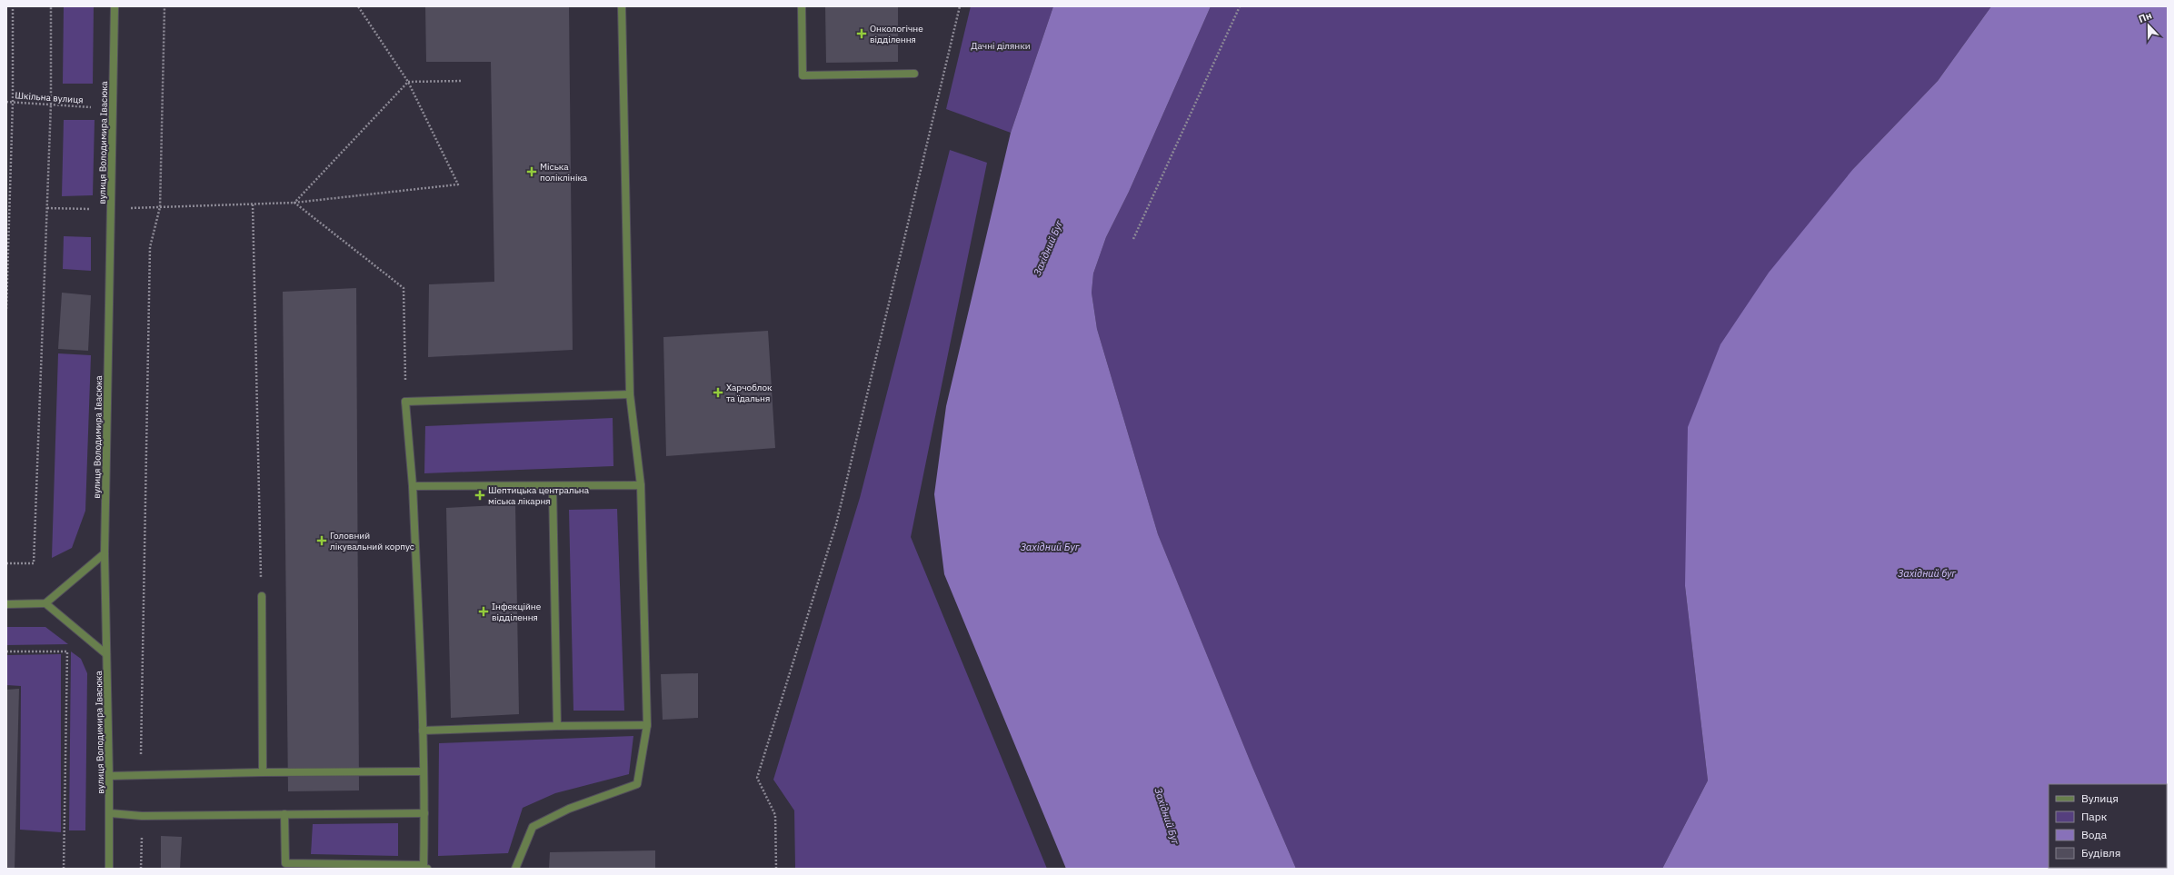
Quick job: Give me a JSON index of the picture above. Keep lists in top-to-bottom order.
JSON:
{
  "streets": {
    "street": ["вулиця Володимира Івасюка"],
    "path": ["Шкільна вулиця"]
  },
  "crossings": [
    ["Шкільна вулиця", "вулиця Володимира Івасюка"]
  ],
  "water": ["Західний Буг", "Західний буг"],
  "parks": ["Дачні ділянки"],
  "places": {
    "health": [
      "Онкологічне відділення",
      "Міська поліклініка",
      "Харчоблок та їдальня",
      "Шептицька центральна міська лікарня",
      "Головний лікувальний корпус",
      "Інфекційне відділення"
    ]
  },
  "legend": [
    "Вулиця",
    "Парк",
    "Вода",
    "Будівля"
  ],
  "north": "top"
}
